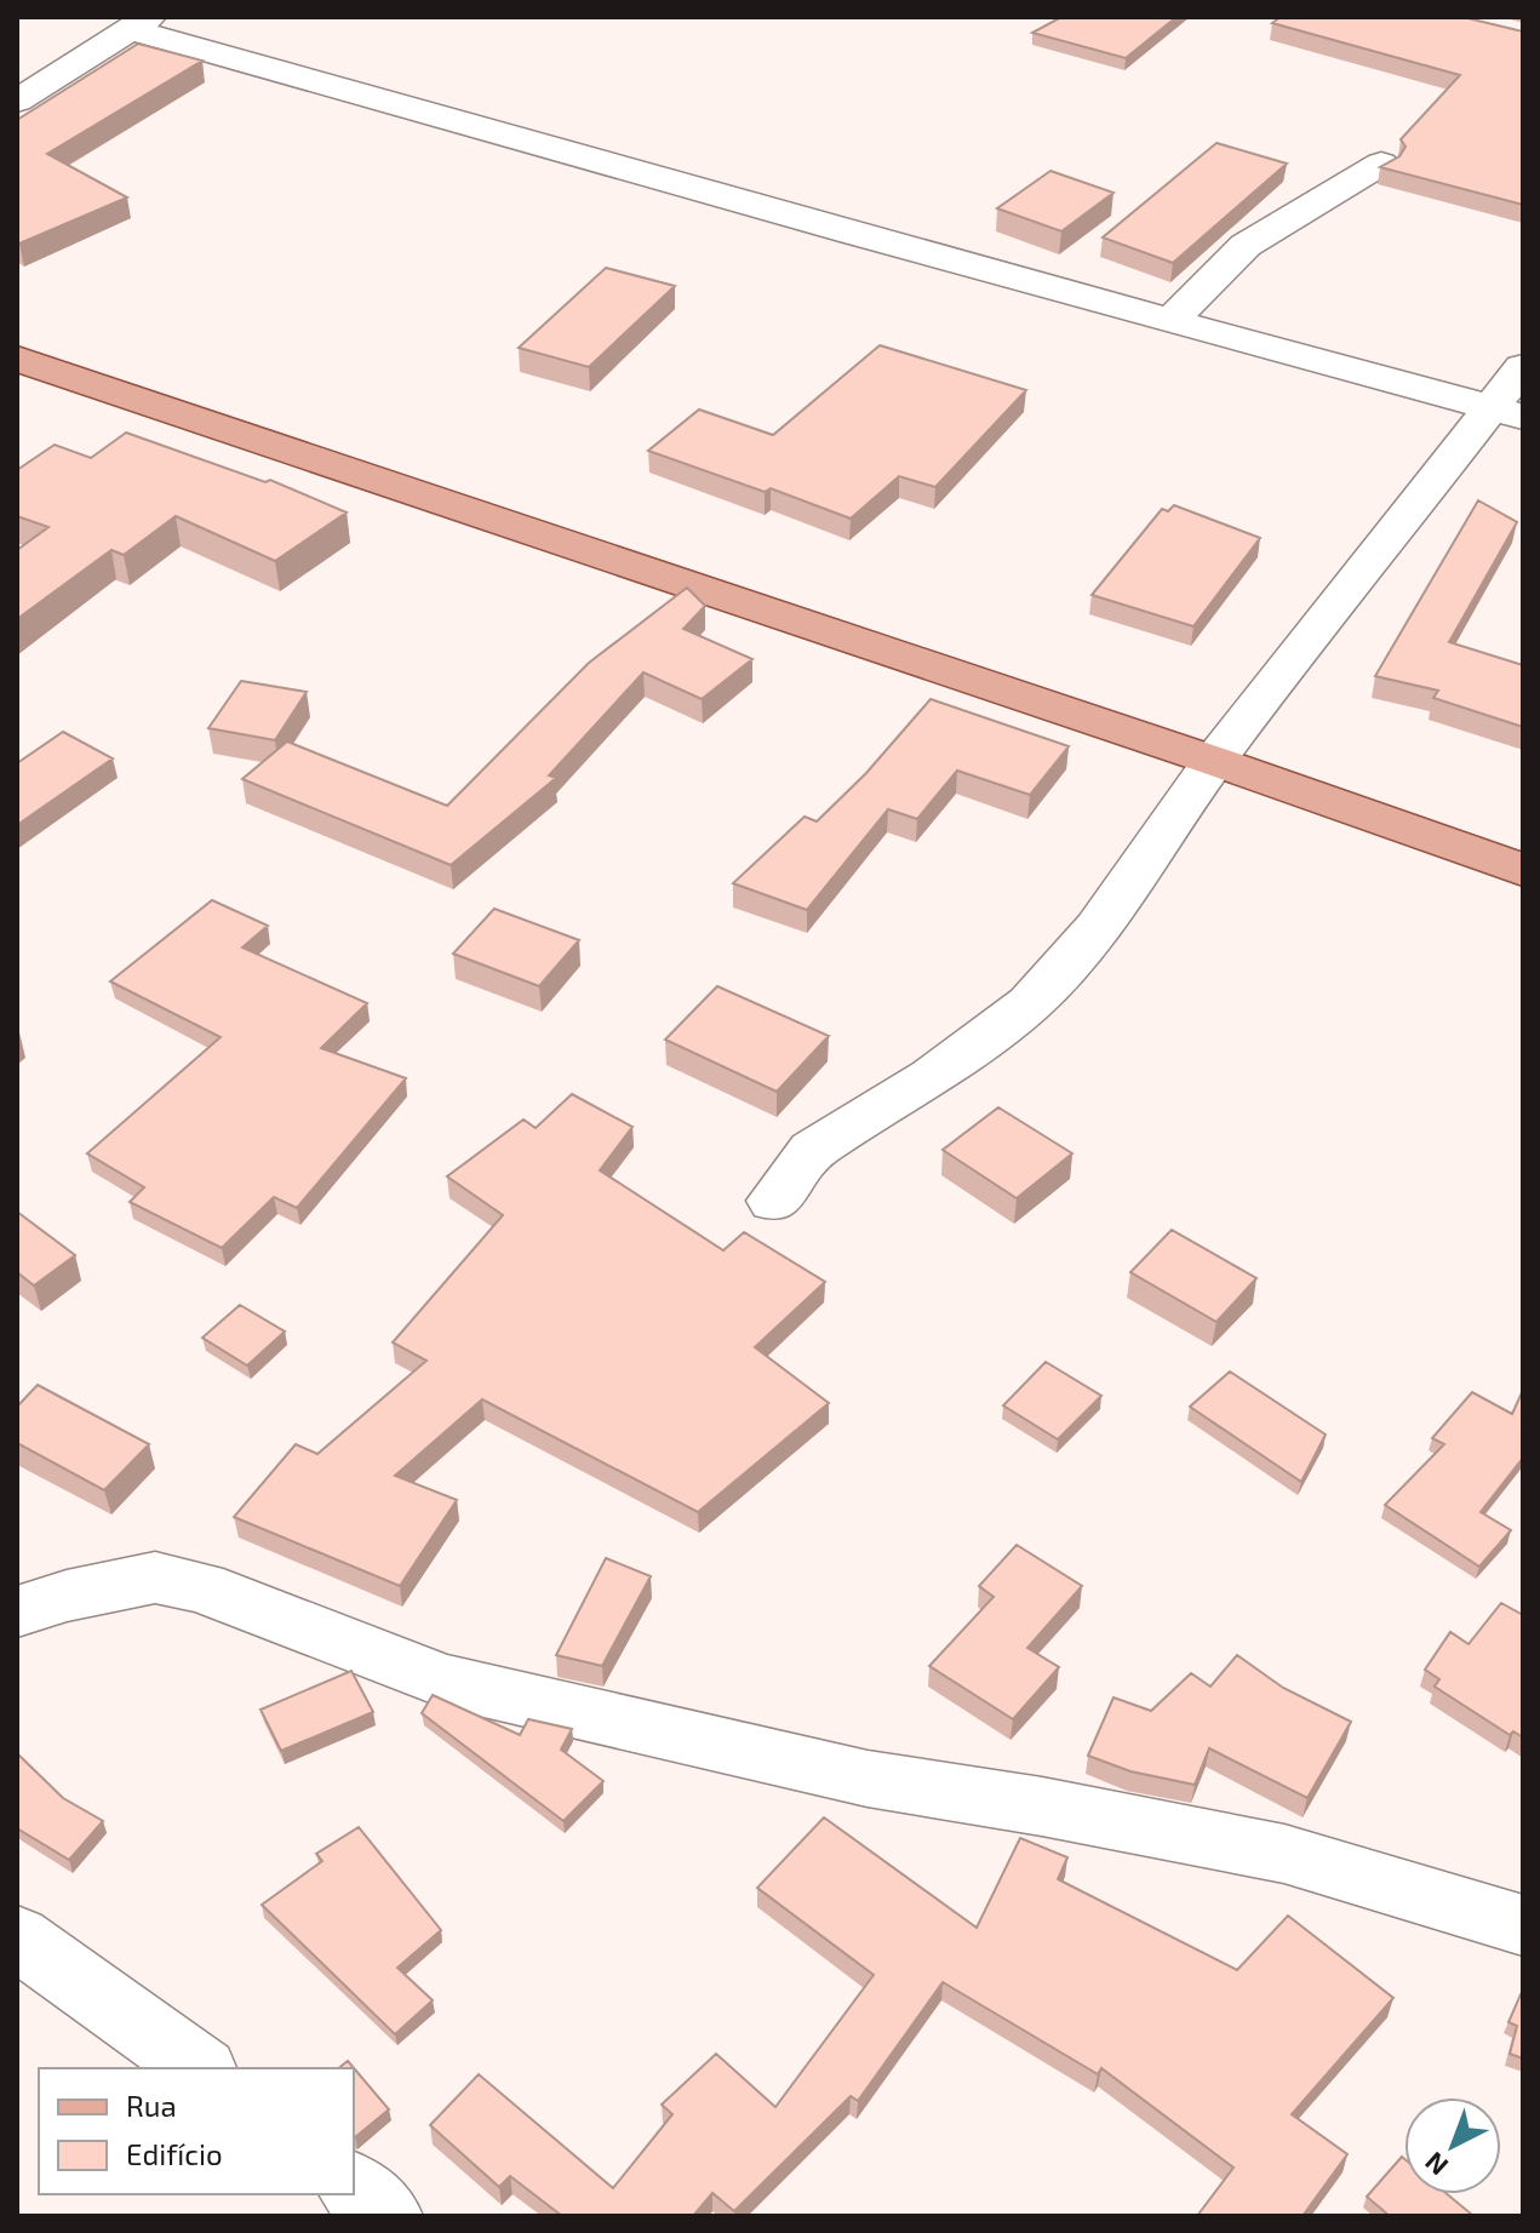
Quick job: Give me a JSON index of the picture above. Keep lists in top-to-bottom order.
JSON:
{
  "legend": ["Rua", "Edifício"],
  "north": "bottom left"
}
